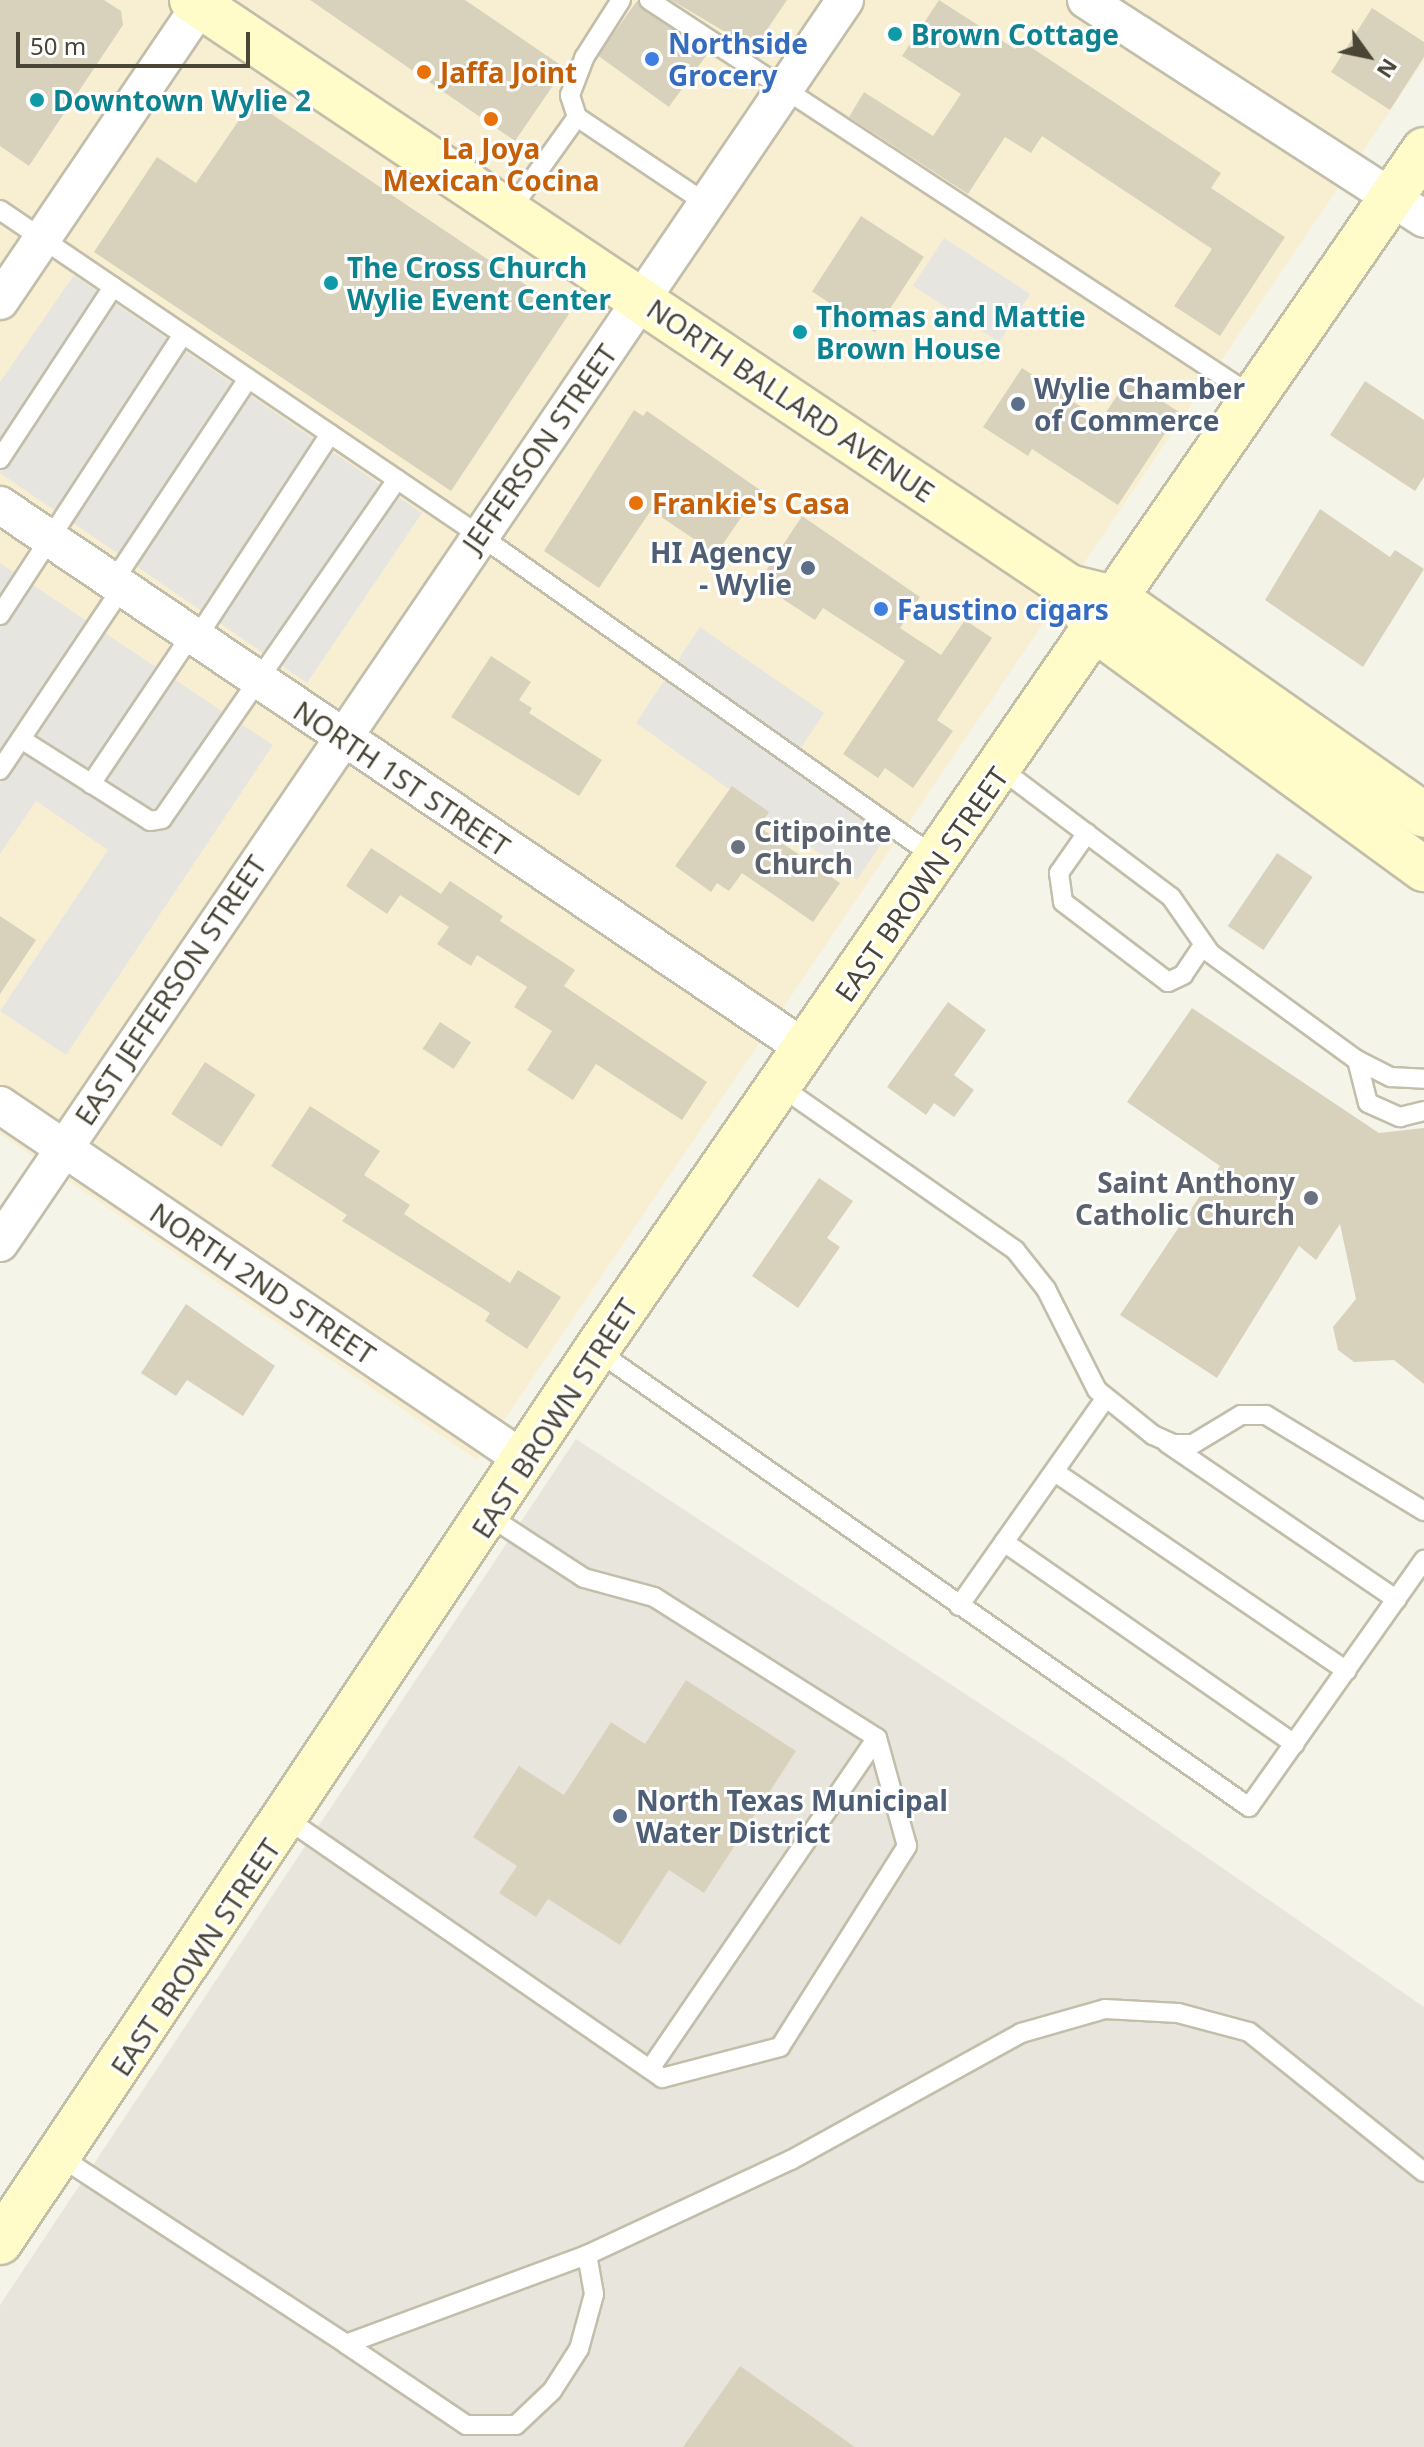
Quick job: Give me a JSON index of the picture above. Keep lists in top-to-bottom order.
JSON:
{
  "streets": {
    "main road": ["NORTH BALLARD AVENUE", "EAST BROWN STREET"],
    "street": [
      "JEFFERSON STREET",
      "NORTH 1ST STREET",
      "EAST JEFFERSON STREET",
      "NORTH 2ND STREET"
    ]
  },
  "crossings": [
    ["NORTH BALLARD AVENUE", "JEFFERSON STREET"],
    ["NORTH BALLARD AVENUE", "EAST BROWN STREET"],
    ["JEFFERSON STREET", "NORTH 1ST STREET"],
    ["JEFFERSON STREET", "EAST JEFFERSON STREET"],
    ["NORTH 1ST STREET", "EAST BROWN STREET"],
    ["NORTH 1ST STREET", "EAST JEFFERSON STREET"],
    ["EAST BROWN STREET", "NORTH 2ND STREET"],
    ["EAST JEFFERSON STREET", "NORTH 2ND STREET"]
  ],
  "places": [
    "Brown Cottage",
    "Northside Grocery",
    "Jaffa Joint",
    "Downtown Wylie 2",
    "La Joya Mexican Cocina",
    "The Cross Church Wylie Event Center",
    "Thomas and Mattie Brown House",
    "Wylie Chamber of Commerce",
    "Frankie's Casa",
    "HI Agency - Wylie",
    "Faustino cigars",
    "Citipointe Church",
    "Saint Anthony Catholic Church",
    "North Texas Municipal Water District"
  ],
  "scale_bar": "50 m",
  "north": "bottom right"
}
